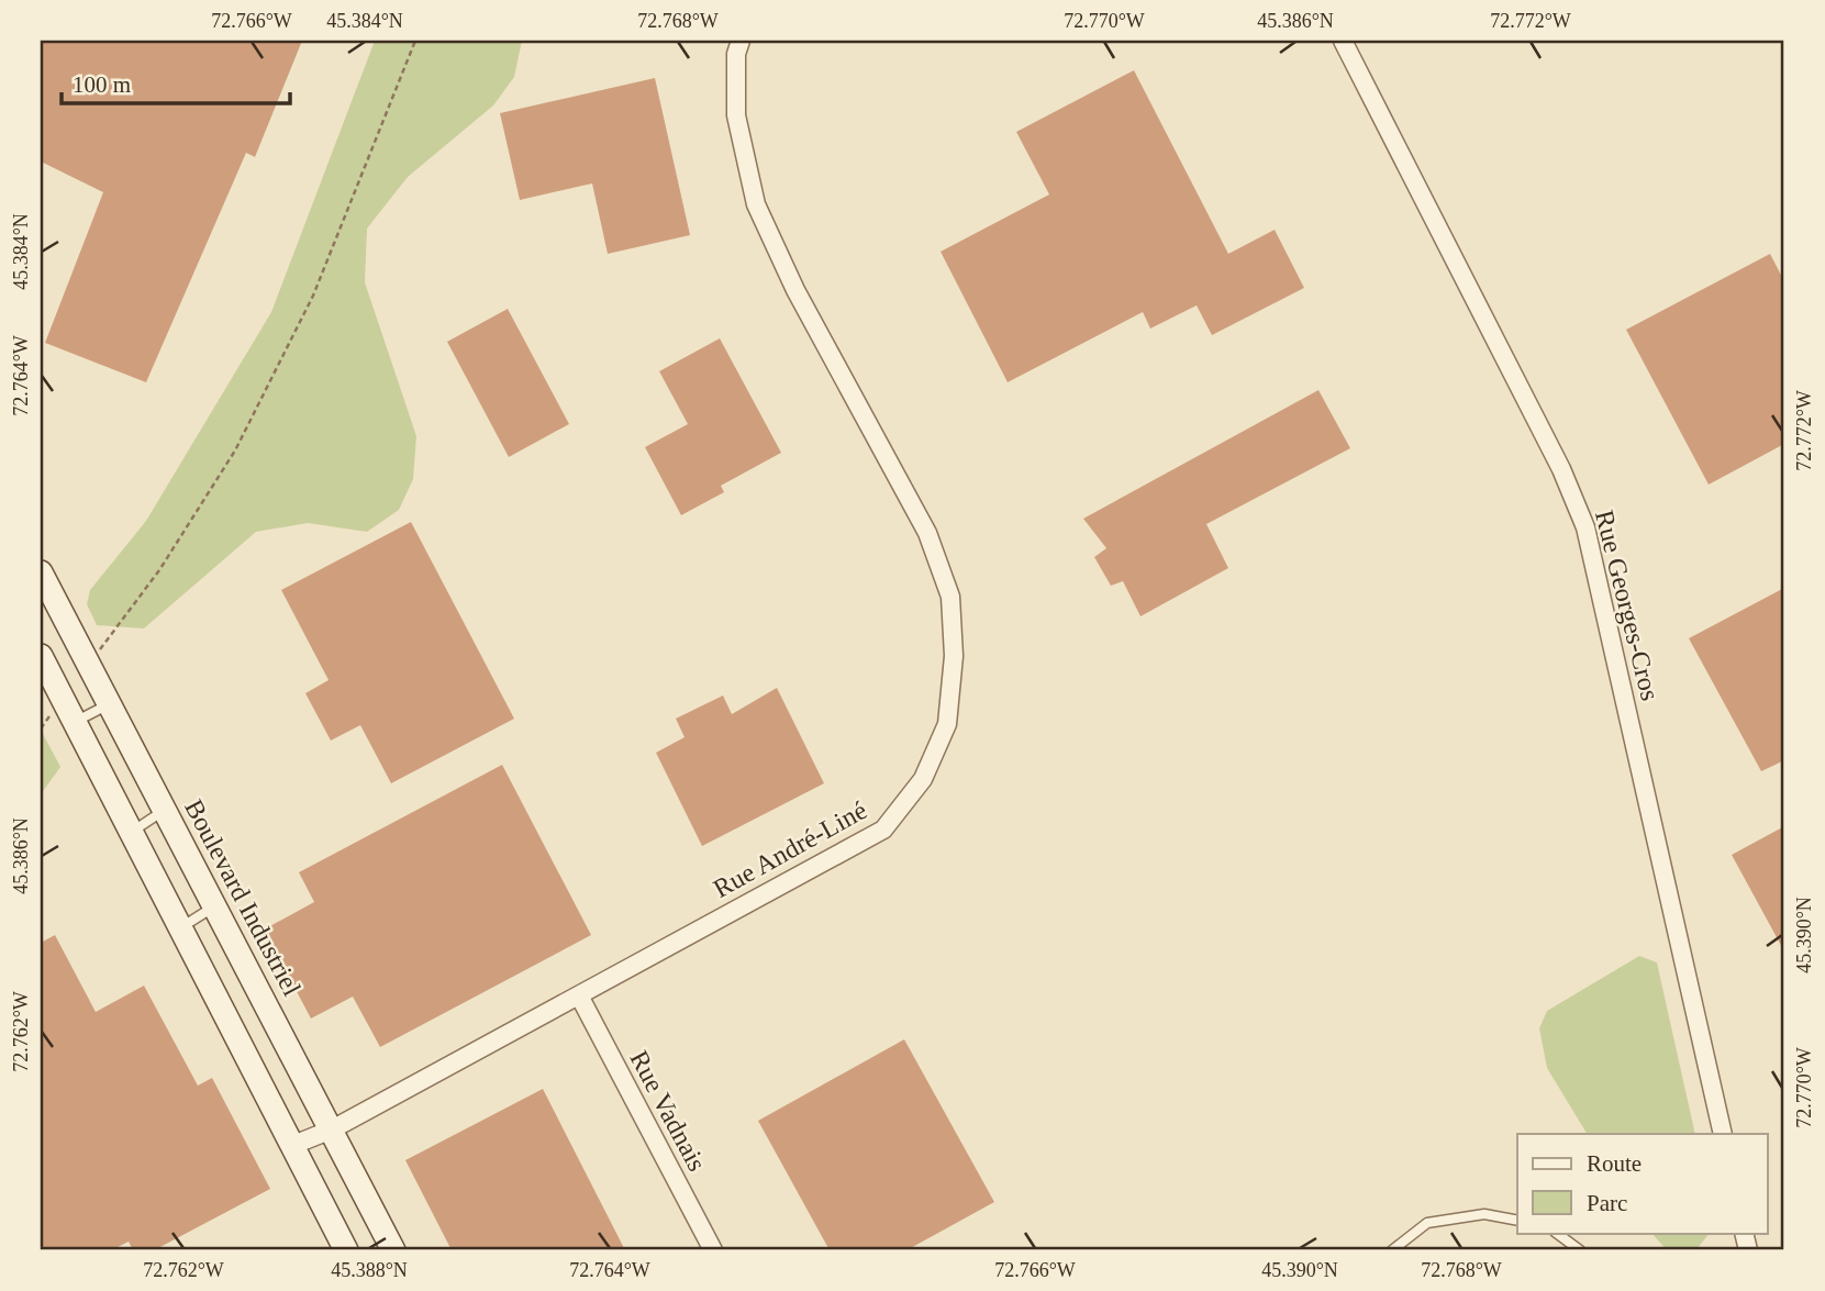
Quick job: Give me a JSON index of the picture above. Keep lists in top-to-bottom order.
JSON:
{
  "streets": {
    "street": [
      "Rue Georges-Cros",
      "Rue André-Liné",
      "Boulevard Industriel",
      "Rue Vadnais"
    ]
  },
  "crossings": [
    ["Rue André-Liné", "Boulevard Industriel"],
    ["Rue André-Liné", "Rue Vadnais"]
  ],
  "legend": ["Route", "Parc"],
  "scale_bar": "100 m",
  "coordinates": [
    "72.766°W",
    "45.384°N",
    "72.768°W",
    "72.770°W",
    "45.386°N",
    "72.772°W",
    "72.764°W",
    "45.390°N",
    "72.762°W",
    "45.388°N"
  ]
}
